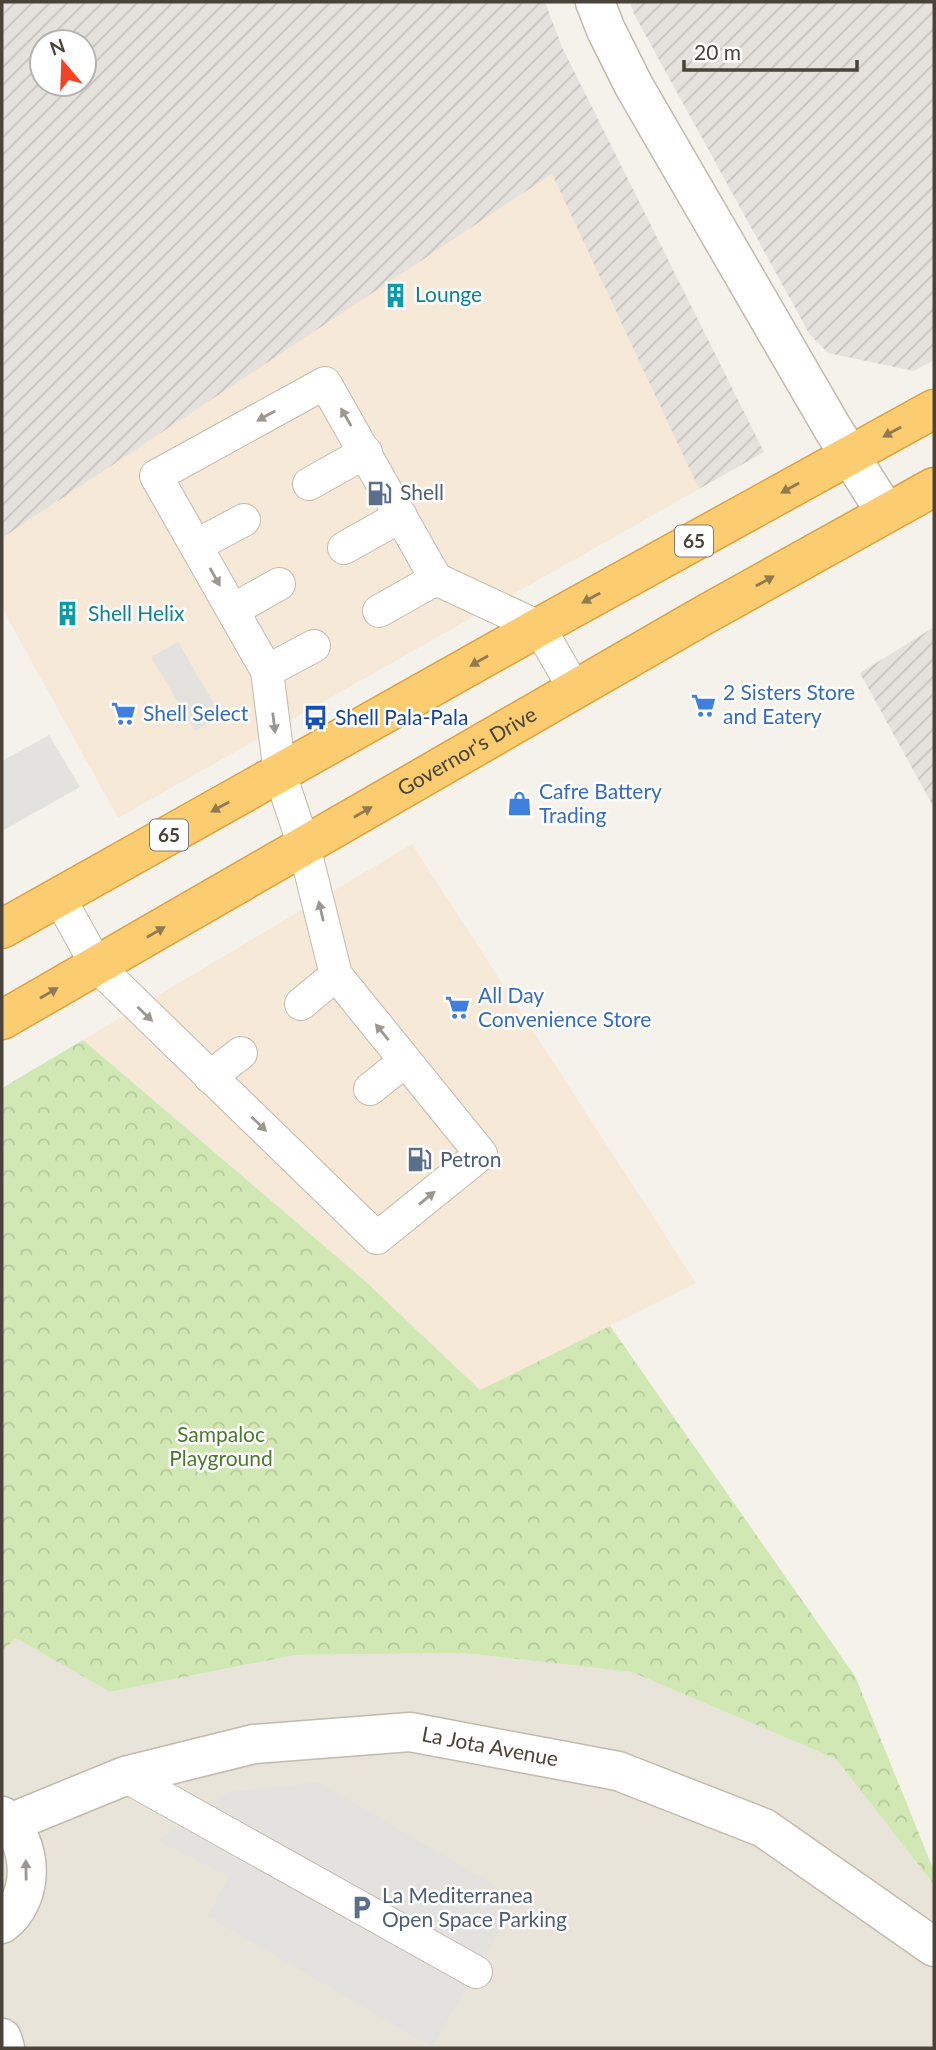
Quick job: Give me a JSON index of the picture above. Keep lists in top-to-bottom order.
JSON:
{
  "streets": {
    "highway": ["65", "Governor's Drive"],
    "street": ["La Jota Avenue"]
  },
  "parks": ["Sampaloc Playground"],
  "places": {
    "building": ["Lounge", "Shell Helix"],
    "fuel station": ["Shell", "Petron"],
    "supermarket": ["2 Sisters Store and Eatery", "Shell Select", "All Day Convenience Store"],
    "bus stop": ["Shell Pala-Pala"],
    "shop": ["Cafre Battery Trading"],
    "parking": ["La Mediterranea Open Space Parking"]
  },
  "scale_bar": "20 m",
  "north": "top"
}
